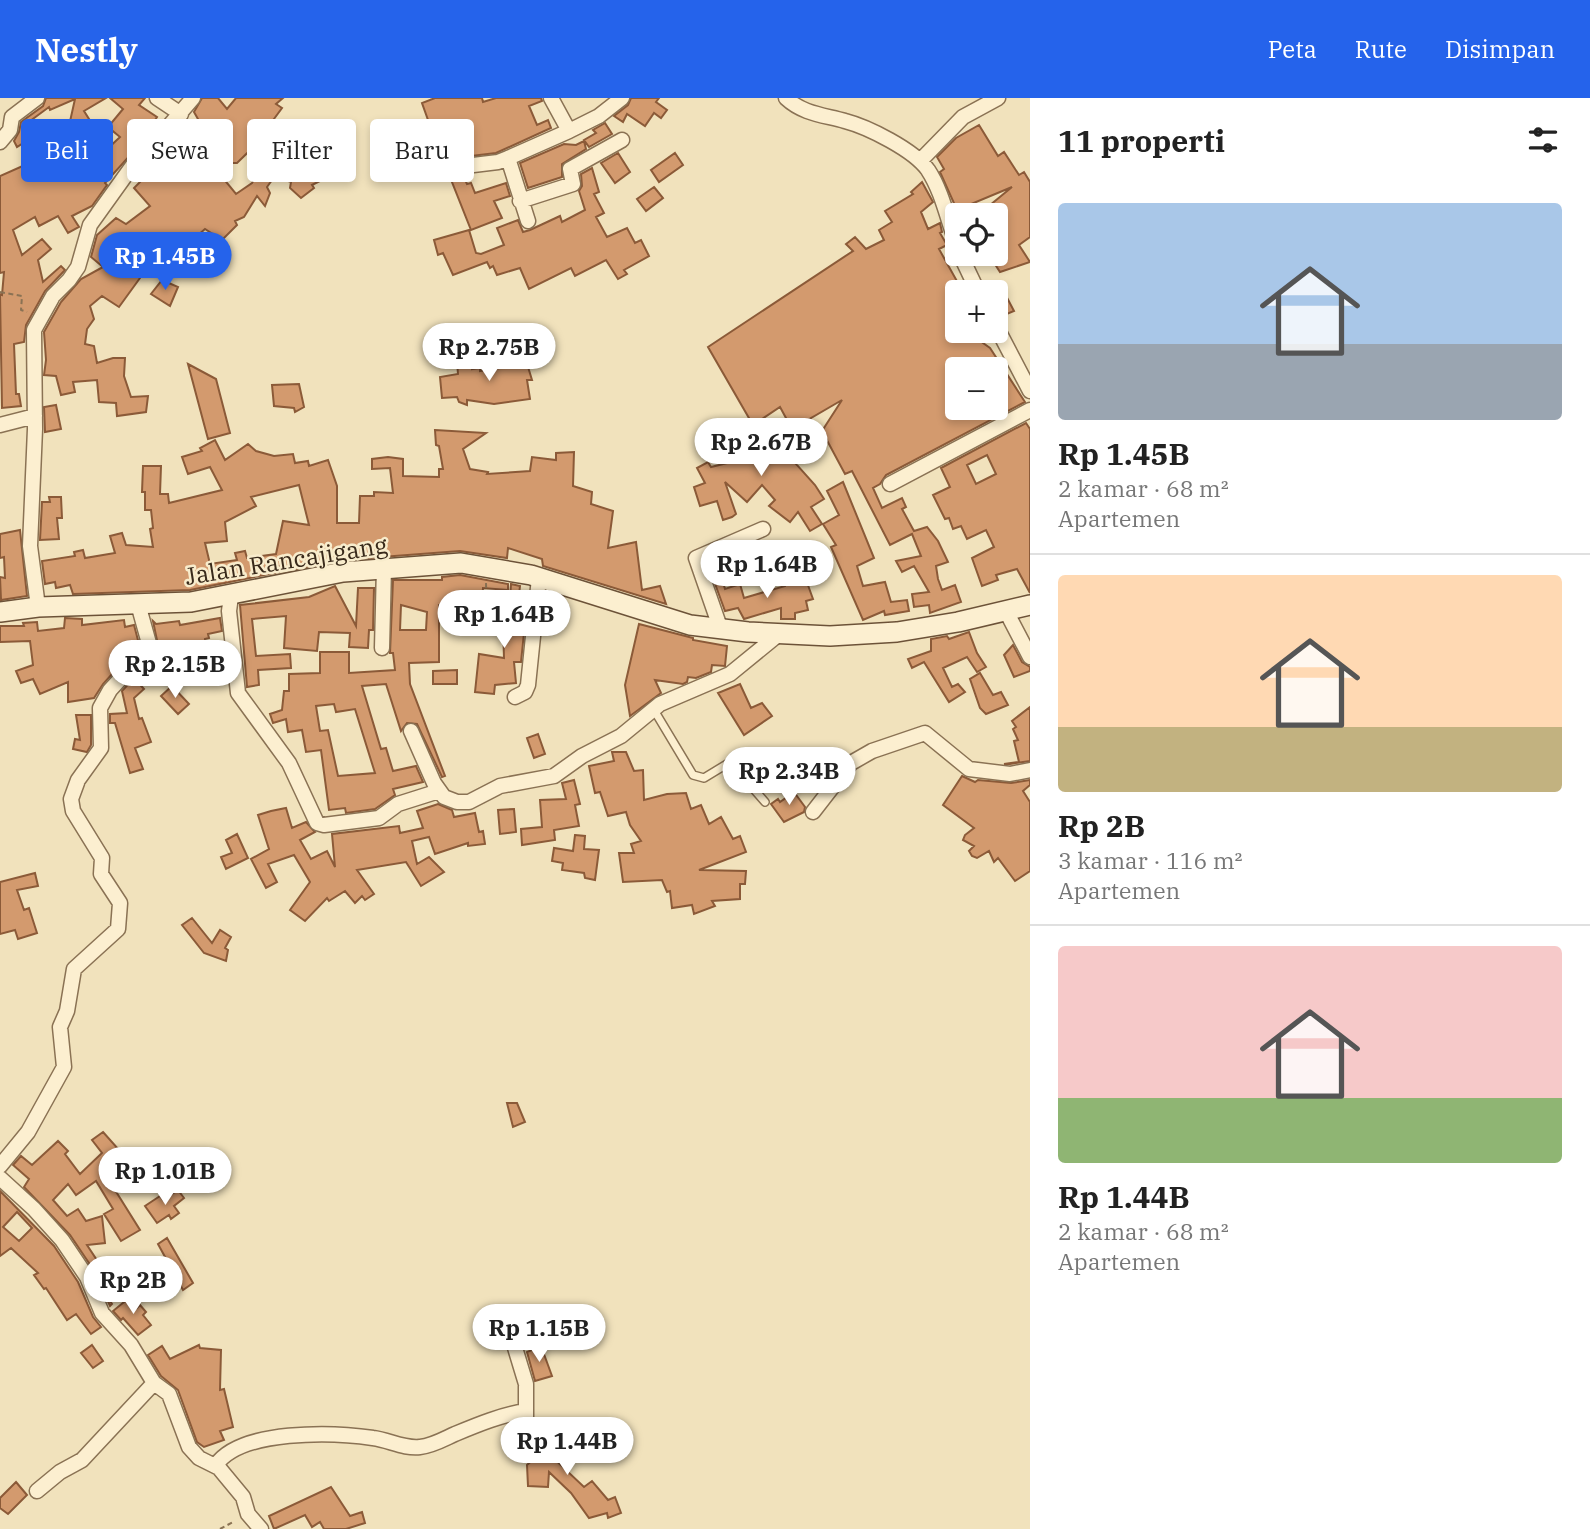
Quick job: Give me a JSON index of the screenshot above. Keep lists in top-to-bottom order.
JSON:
{
  "streets": {
    "main road": ["Jalan Rancajigang"]
  },
  "page": {
    "header": "Nestly",
    "nav": ["Peta", "Rute", "Disimpan"],
    "heading": "11 properti",
    "chip": [
      "Beli",
      "Sewa",
      "Filter",
      "Baru"
    ],
    "list": [
      {
        "name": "Rp 1.45B",
        "note": "2 kamar · 68 m² · Apartemen"
      },
      {
        "name": "Rp 2B",
        "note": "3 kamar · 116 m² · Apartemen"
      },
      {
        "name": "Rp 1.44B",
        "note": "2 kamar · 68 m² · Apartemen"
      }
    ],
    "map_buttons": ["+", "−"],
    "price": [
      "Rp 1.45B",
      "Rp 2.75B",
      "Rp 2.67B",
      "Rp 1.64B",
      "Rp 1.64B",
      "Rp 2.15B",
      "Rp 2.34B",
      "Rp 1.01B",
      "Rp 2B",
      "Rp 1.15B",
      "Rp 1.44B"
    ]
  }
}
